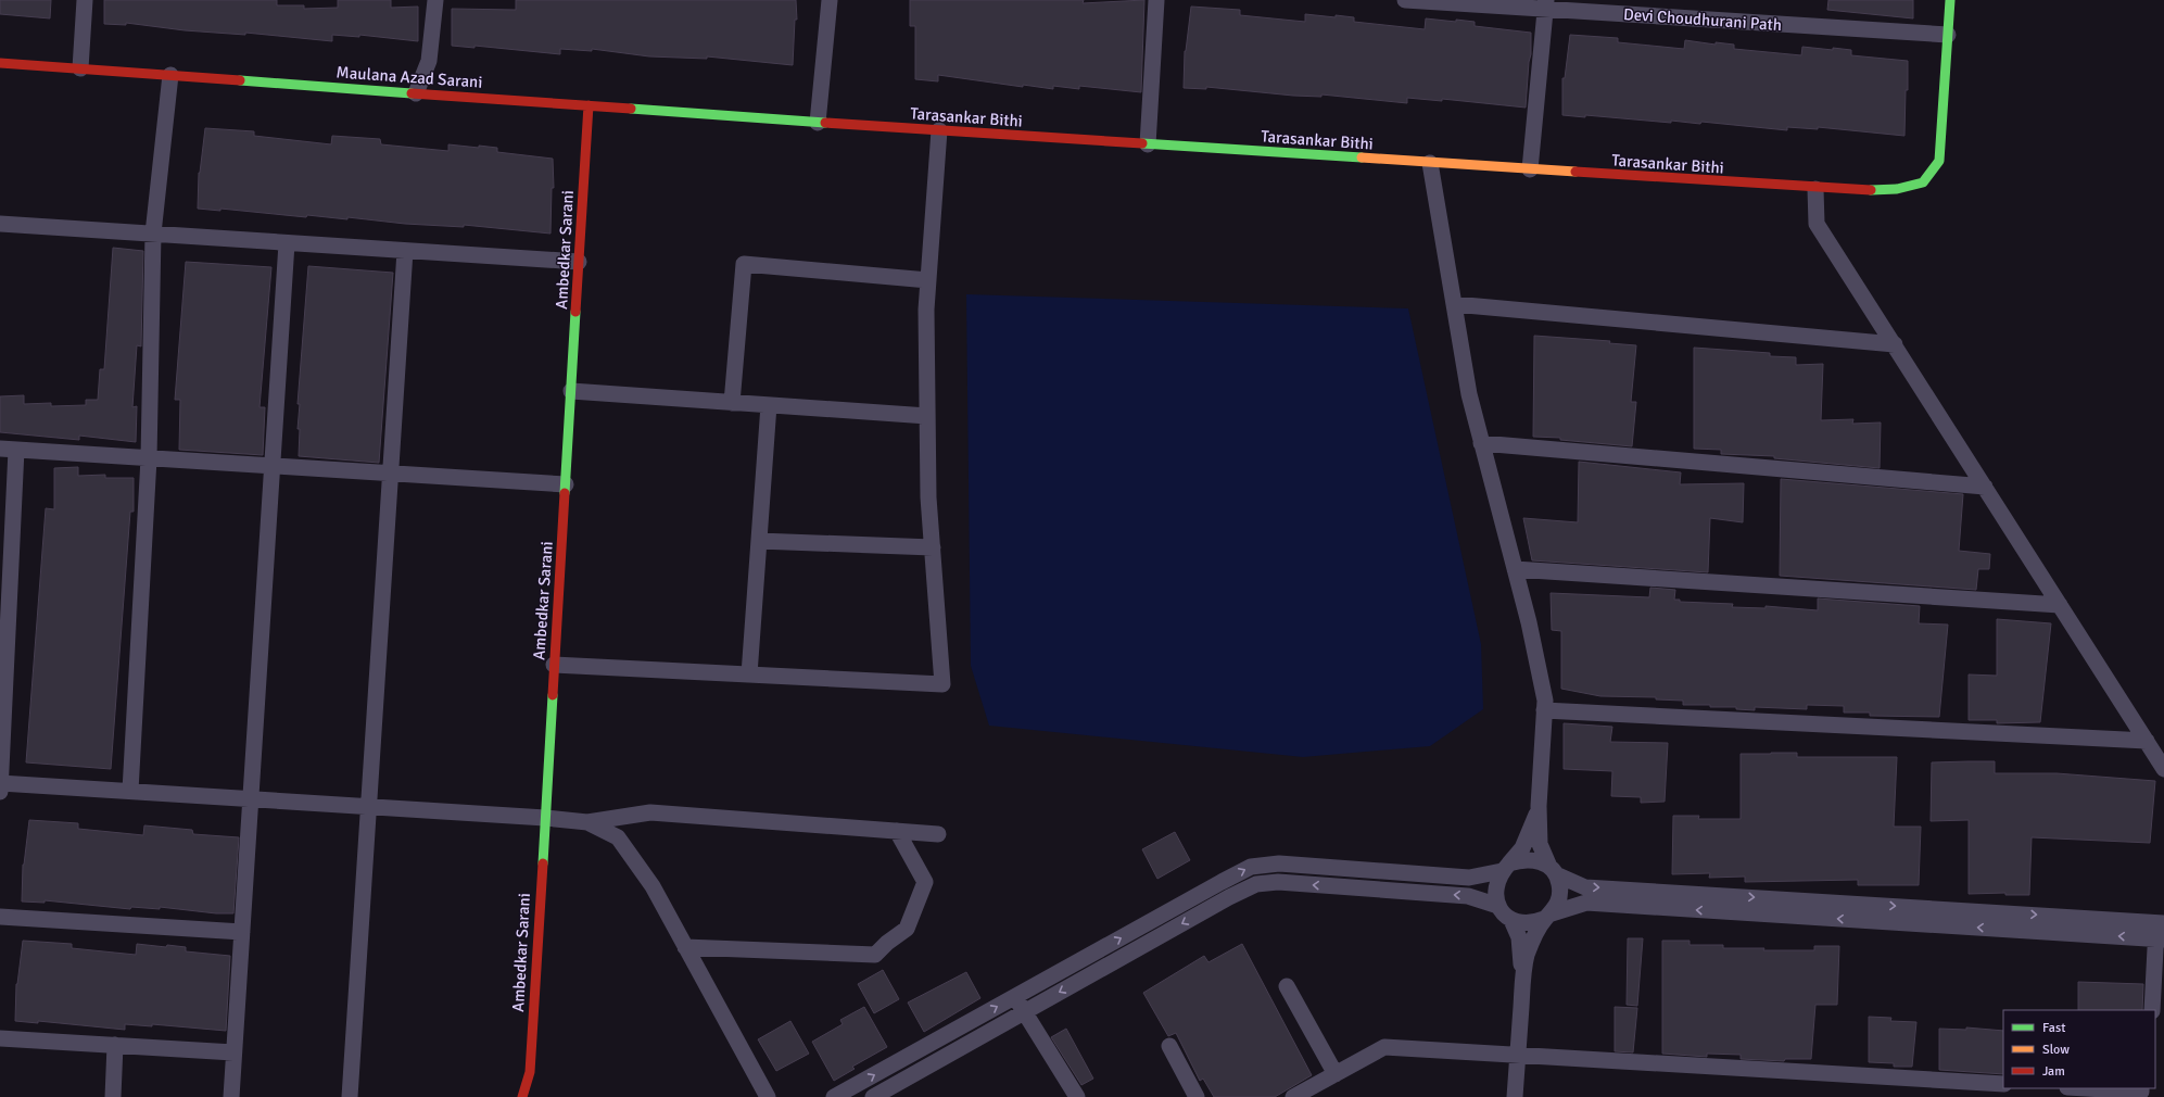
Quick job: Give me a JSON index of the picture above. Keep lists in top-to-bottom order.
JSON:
{
  "streets": {
    "street": [
      "Devi Choudhurani Path",
      "Maulana Azad Sarani",
      "Tarasankar Bithi",
      "Ambedkar Sarani"
    ]
  },
  "crossings": [
    ["Devi Choudhurani Path", "Tarasankar Bithi"],
    ["Maulana Azad Sarani", "Tarasankar Bithi"],
    ["Maulana Azad Sarani", "Ambedkar Sarani"]
  ],
  "legend": ["Fast", "Slow", "Jam"]
}
